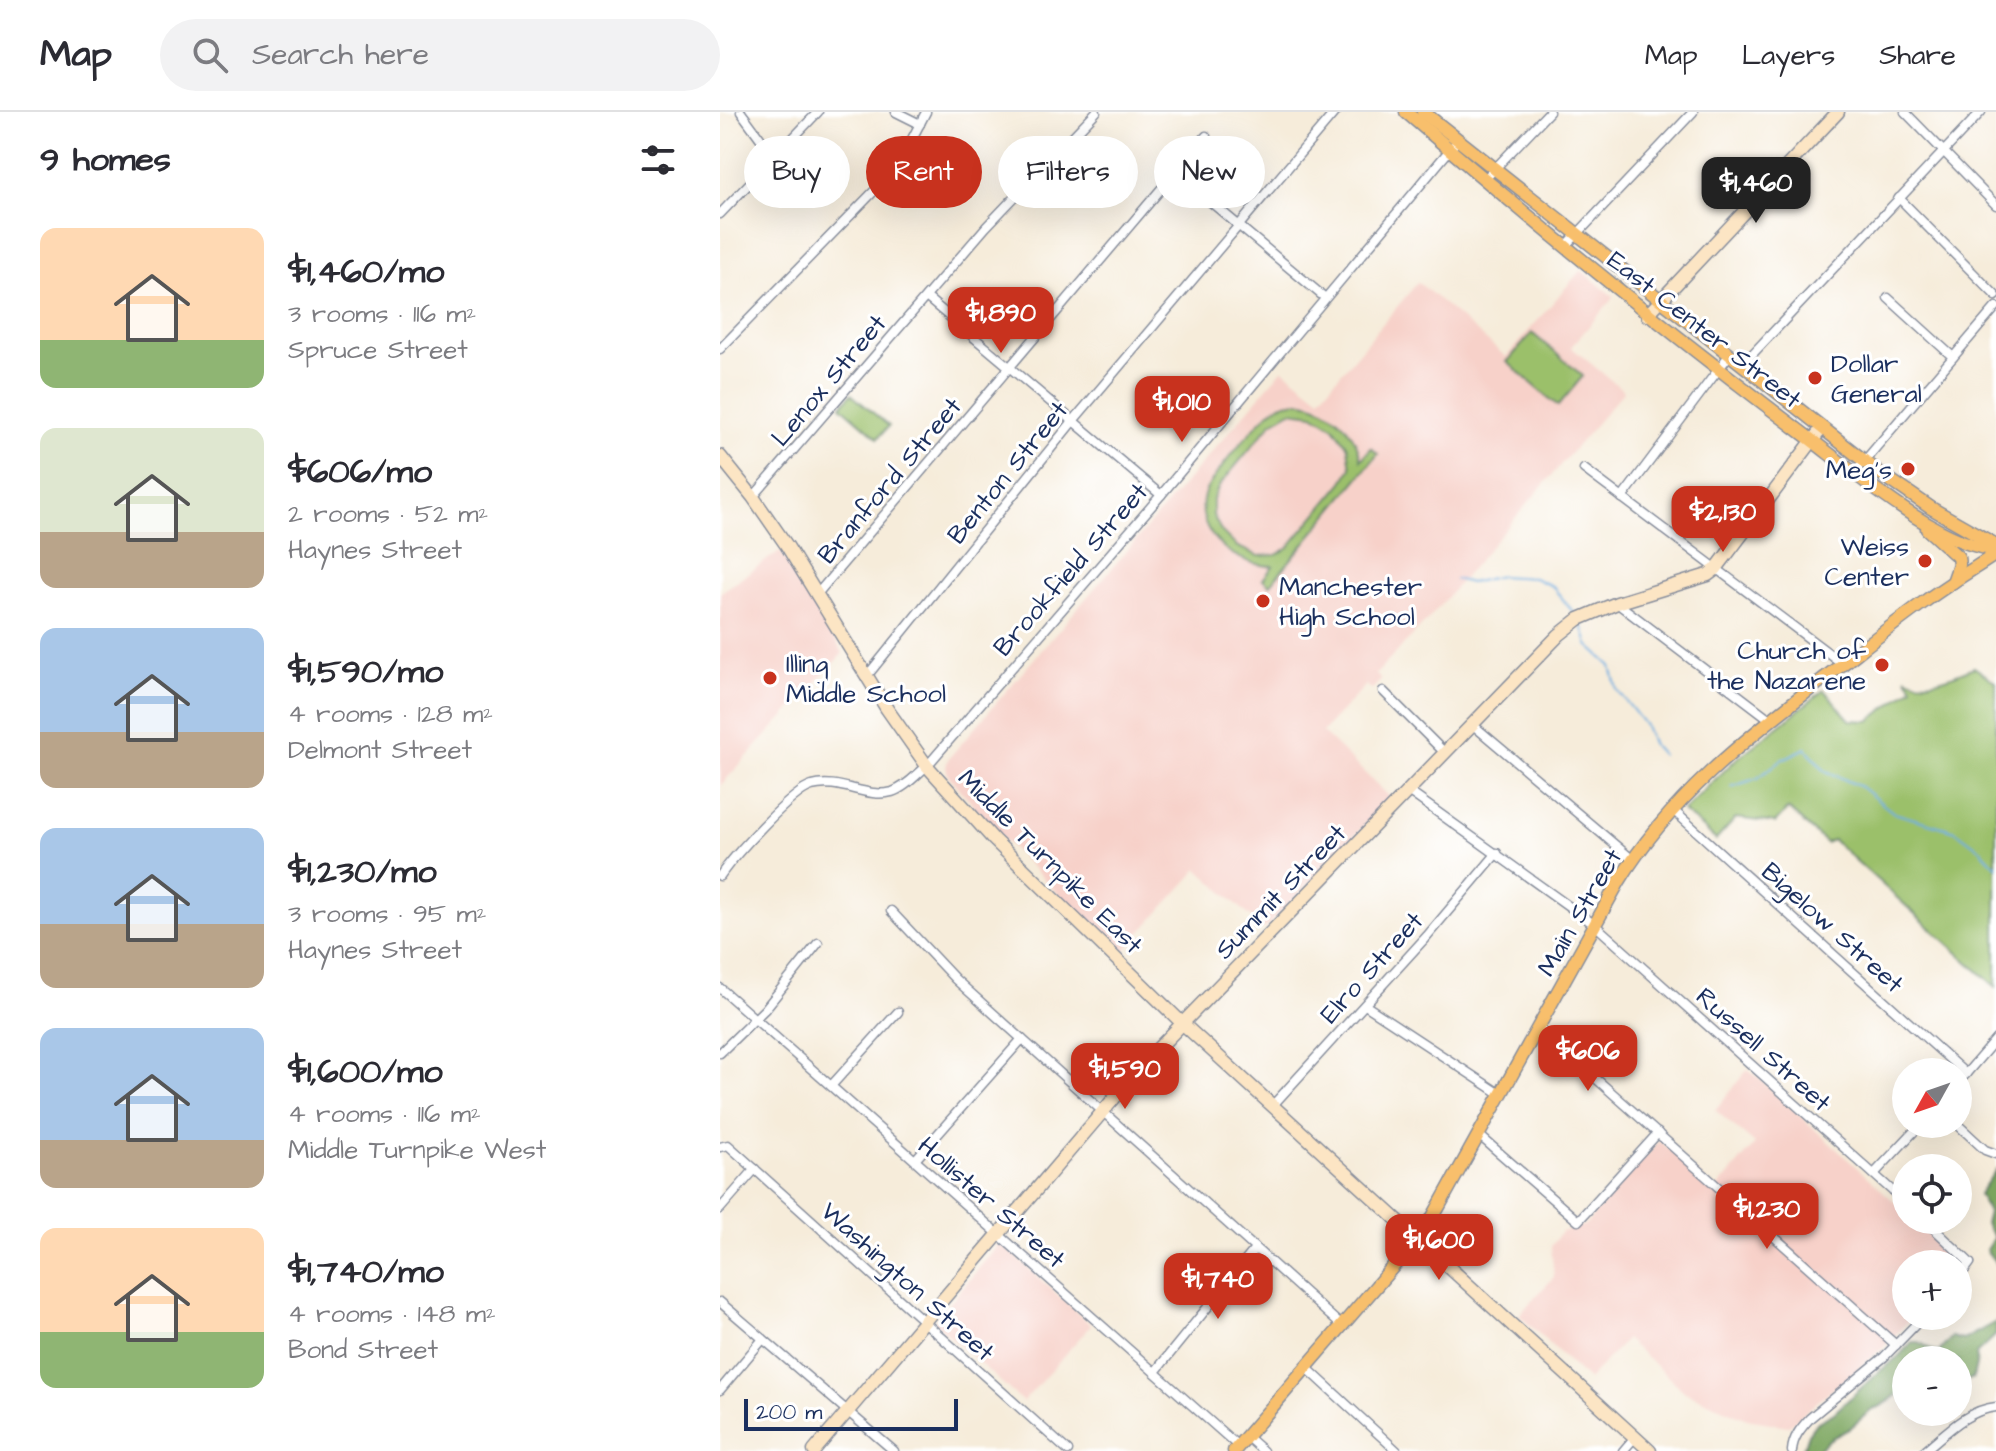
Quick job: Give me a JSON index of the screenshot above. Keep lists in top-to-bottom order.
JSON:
{
  "streets": {
    "main road": ["East Center Street", "Main Street"],
    "street": [
      "Lenox Street",
      "Benton Street",
      "Branford Street",
      "Brookfield Street",
      "Middle Turnpike East",
      "Summit Street",
      "Bigelow Street",
      "Elro Street",
      "Russell Street",
      "Hollister Street",
      "Washington Street"
    ]
  },
  "crossings": [
    ["East Center Street", "Brookfield Street"],
    ["East Center Street", "Main Street"],
    ["Lenox Street", "Middle Turnpike East"],
    ["Benton Street", "Middle Turnpike East"],
    ["Branford Street", "Middle Turnpike East"],
    ["Brookfield Street", "Middle Turnpike East"],
    ["Middle Turnpike East", "Summit Street"],
    ["Middle Turnpike East", "Main Street"],
    ["Middle Turnpike East", "Elro Street"],
    ["Summit Street", "Russell Street"],
    ["Summit Street", "Hollister Street"],
    ["Summit Street", "Washington Street"],
    ["Main Street", "Bigelow Street"],
    ["Main Street", "Russell Street"],
    ["Main Street", "Hollister Street"],
    ["Elro Street", "Russell Street"]
  ],
  "places": [
    "Dollar General",
    "Meg's",
    "Weiss Center",
    "Manchester High School",
    "Church of the Nazarene",
    "Illing Middle School"
  ],
  "scale_bar": "200 m",
  "north": "bottom left",
  "page": {
    "header": "Map",
    "search": "Search here",
    "nav": ["Map", "Layers", "Share"],
    "heading": "9 homes",
    "chip": [
      "Buy",
      "Rent",
      "Filters",
      "New"
    ],
    "price": [
      "$1,460",
      "$1,890",
      "$1,010",
      "$2,130",
      "$606",
      "$1,590",
      "$1,230",
      "$1,600",
      "$1,740"
    ],
    "list": [
      {
        "name": "$1,460/mo",
        "note": "3 rooms · 116 m² · Spruce Street"
      },
      {
        "name": "$606/mo",
        "note": "2 rooms · 52 m² · Haynes Street"
      },
      {
        "name": "$1,590/mo",
        "note": "4 rooms · 128 m² · Delmont Street"
      },
      {
        "name": "$1,230/mo",
        "note": "3 rooms · 95 m² · Haynes Street"
      },
      {
        "name": "$1,600/mo",
        "note": "4 rooms · 116 m² · Middle Turnpike West"
      },
      {
        "name": "$1,740/mo",
        "note": "4 rooms · 148 m² · Bond Street"
      }
    ],
    "map_buttons": ["+", "−"],
    "scale": "200 m"
  }
}
